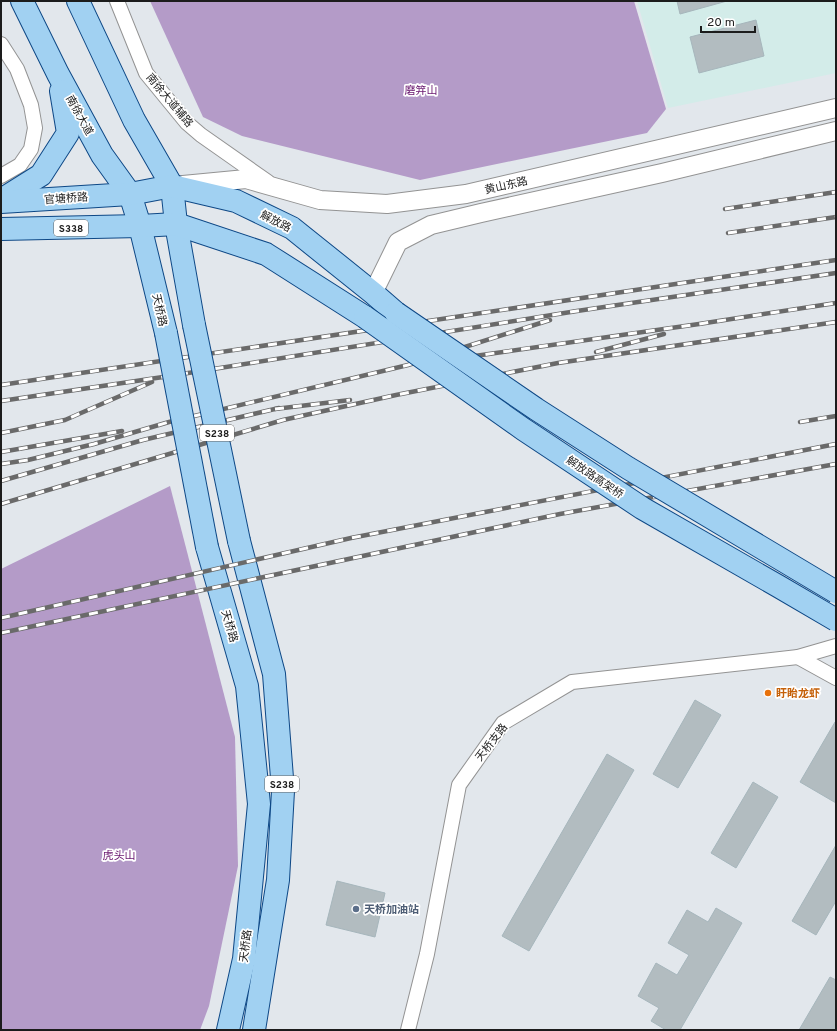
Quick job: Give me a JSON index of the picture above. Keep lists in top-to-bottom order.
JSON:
{
  "streets": {
    "main road": [
      "南徐大道",
      "官塘桥路",
      "解放路",
      "S338",
      "天桥路",
      "S238",
      "解放路高架桥"
    ],
    "street": ["南徐大道辅路", "黄山东路", "天桥支路"]
  },
  "crossings": [
    ["南徐大道辅路", "黄山东路"],
    ["南徐大道", "官塘桥路"],
    ["南徐大道", "解放路"],
    ["南徐大道", "S338"],
    ["南徐大道", "天桥路"],
    ["黄山东路", "解放路"],
    ["官塘桥路", "解放路"],
    ["S338", "天桥路"],
    ["天桥路", "解放路高架桥"]
  ],
  "parks": ["磨笄山", "虎头山"],
  "places": ["盱眙龙虾", "天桥加油站"],
  "scale_bar": "20 m"
}
